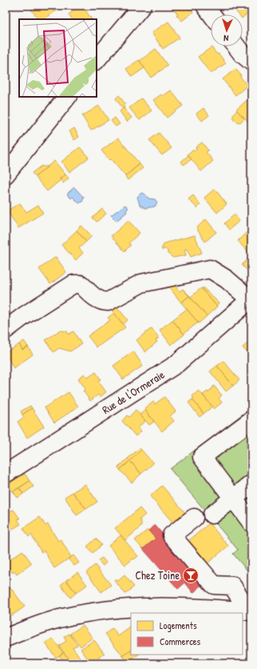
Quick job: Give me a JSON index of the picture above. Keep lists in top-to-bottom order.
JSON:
{
  "streets": {
    "street": ["Rue de l'Ormeraie"]
  },
  "places": {
    "bar": ["Chez Toine"]
  },
  "legend": ["Logements", "Commerces"],
  "north": "bottom"
}
